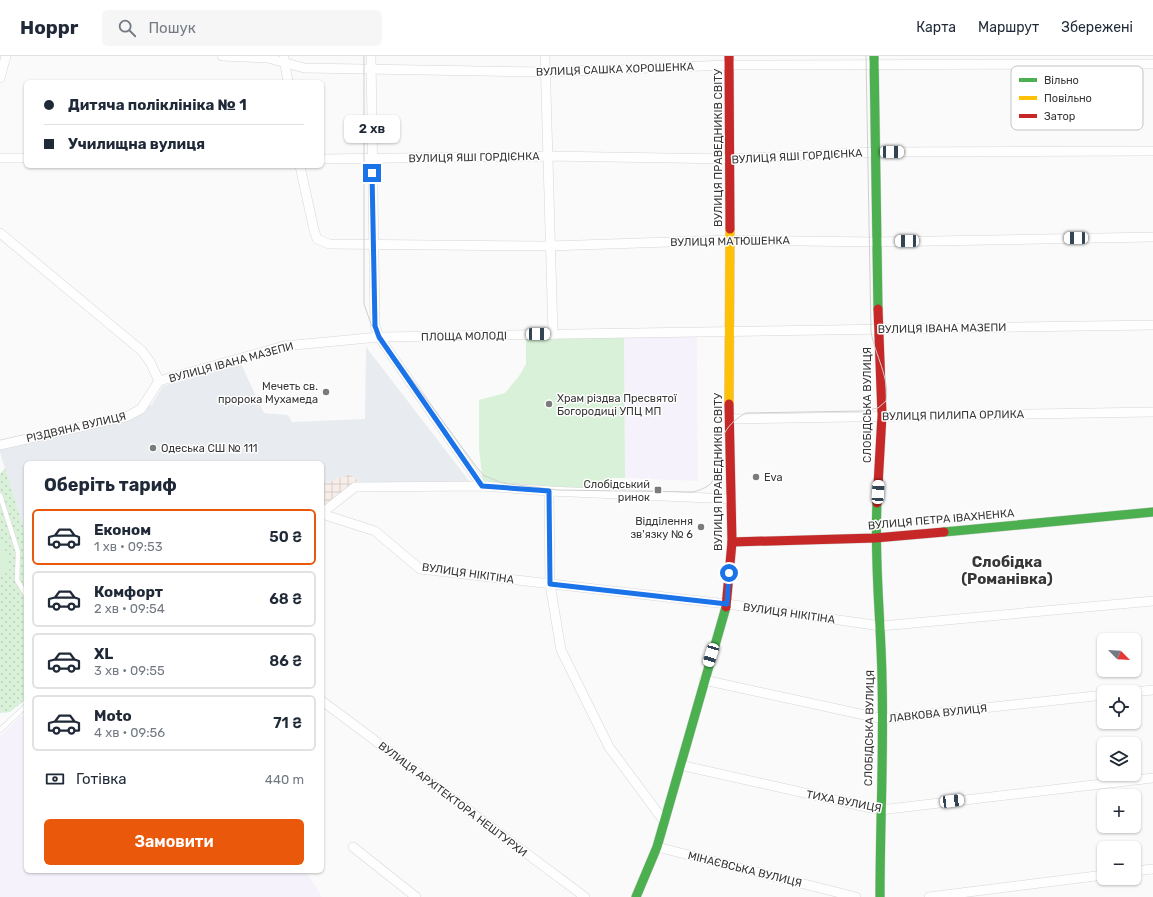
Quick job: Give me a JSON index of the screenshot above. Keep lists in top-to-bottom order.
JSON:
{
  "streets": {
    "main road": ["ВУЛИЦЯ ПРАВЕДНИКІВ СВІТУ", "СЛОБІДСЬКА ВУЛИЦЯ", "ВУЛИЦЯ ПЕТРА ІВАХНЕНКА"],
    "street": [
      "ВУЛИЦЯ САШКА ХОРОШЕНКА",
      "ВУЛИЦЯ ЯШІ ГОРДІЄНКА",
      "ВУЛИЦЯ МАТЮШЕНКА",
      "ВУЛИЦЯ ІВАНА МАЗЕПИ",
      "ПЛОЩА МОЛОДІ",
      "ВУЛИЦЯ ПИЛИПА ОРЛИКА",
      "РІЗДВЯНА ВУЛИЦЯ",
      "ВУЛИЦЯ НІКІТІНА",
      "ЛАВКОВА ВУЛИЦЯ",
      "ВУЛИЦЯ АРХІТЕКТОРА НЕШТУРХИ",
      "ТИХА ВУЛИЦЯ",
      "МІНАЄВСЬКА ВУЛИЦЯ"
    ]
  },
  "crossings": [
    ["ВУЛИЦЯ САШКА ХОРОШЕНКА", "ВУЛИЦЯ ПРАВЕДНИКІВ СВІТУ"],
    ["ВУЛИЦЯ САШКА ХОРОШЕНКА", "СЛОБІДСЬКА ВУЛИЦЯ"],
    ["ВУЛИЦЯ ПРАВЕДНИКІВ СВІТУ", "ВУЛИЦЯ ЯШІ ГОРДІЄНКА"],
    ["ВУЛИЦЯ ПРАВЕДНИКІВ СВІТУ", "ВУЛИЦЯ МАТЮШЕНКА"],
    ["ВУЛИЦЯ ПРАВЕДНИКІВ СВІТУ", "ВУЛИЦЯ ІВАНА МАЗЕПИ"],
    ["ВУЛИЦЯ ПРАВЕДНИКІВ СВІТУ", "ПЛОЩА МОЛОДІ"],
    ["ВУЛИЦЯ ПРАВЕДНИКІВ СВІТУ", "ВУЛИЦЯ ПИЛИПА ОРЛИКА"],
    ["ВУЛИЦЯ ПРАВЕДНИКІВ СВІТУ", "ВУЛИЦЯ ПЕТРА ІВАХНЕНКА"],
    ["ВУЛИЦЯ ПРАВЕДНИКІВ СВІТУ", "ВУЛИЦЯ НІКІТІНА"],
    ["ВУЛИЦЯ ПРАВЕДНИКІВ СВІТУ", "ЛАВКОВА ВУЛИЦЯ"],
    ["ВУЛИЦЯ ПРАВЕДНИКІВ СВІТУ", "ТИХА ВУЛИЦЯ"],
    ["ВУЛИЦЯ ПРАВЕДНИКІВ СВІТУ", "МІНАЄВСЬКА ВУЛИЦЯ"],
    ["ВУЛИЦЯ ЯШІ ГОРДІЄНКА", "СЛОБІДСЬКА ВУЛИЦЯ"],
    ["ВУЛИЦЯ МАТЮШЕНКА", "СЛОБІДСЬКА ВУЛИЦЯ"],
    ["ВУЛИЦЯ ІВАНА МАЗЕПИ", "ПЛОЩА МОЛОДІ"],
    ["ВУЛИЦЯ ІВАНА МАЗЕПИ", "СЛОБІДСЬКА ВУЛИЦЯ"],
    ["ВУЛИЦЯ ІВАНА МАЗЕПИ", "РІЗДВЯНА ВУЛИЦЯ"],
    ["СЛОБІДСЬКА ВУЛИЦЯ", "ВУЛИЦЯ ПИЛИПА ОРЛИКА"],
    ["СЛОБІДСЬКА ВУЛИЦЯ", "ВУЛИЦЯ ПЕТРА ІВАХНЕНКА"],
    ["СЛОБІДСЬКА ВУЛИЦЯ", "ВУЛИЦЯ НІКІТІНА"],
    ["СЛОБІДСЬКА ВУЛИЦЯ", "ЛАВКОВА ВУЛИЦЯ"],
    ["СЛОБІДСЬКА ВУЛИЦЯ", "ТИХА ВУЛИЦЯ"]
  ],
  "districts": ["Слобідка (Романівка)"],
  "places": {
    "other": [
      "Мечеть св. пророка Мухамеда",
      "Храм різдва Пресвятої Богородиці УПЦ МП",
      "Одеська СШ № 111",
      "Eva",
      "Відділення зв'язку № 6"
    ],
    "transit": ["Слобідський ринок"]
  },
  "legend": ["Вільно", "Повільно", "Затор"],
  "north": "bottom right",
  "page": {
    "header": "Hoppr",
    "search": "Пошук",
    "nav": ["Карта", "Маршрут", "Збережені"],
    "banner": ["Дитяча поліклініка № 1", "Училищна вулиця"],
    "bubble": "2 хв",
    "heading": "Оберіть тариф",
    "list": [
      {
        "name": "Економ",
        "note": "1 хв · 09:53",
        "value": "50 ₴"
      },
      {
        "name": "Комфорт",
        "note": "2 хв · 09:54",
        "value": "68 ₴"
      },
      {
        "name": "XL",
        "note": "3 хв · 09:55",
        "value": "86 ₴"
      },
      {
        "name": "Moto",
        "note": "4 хв · 09:56",
        "value": "71 ₴"
      }
    ],
    "map_buttons": ["+", "−"],
    "pay": ["Готівка", "440 m"],
    "buttons": "Замовити"
  }
}
